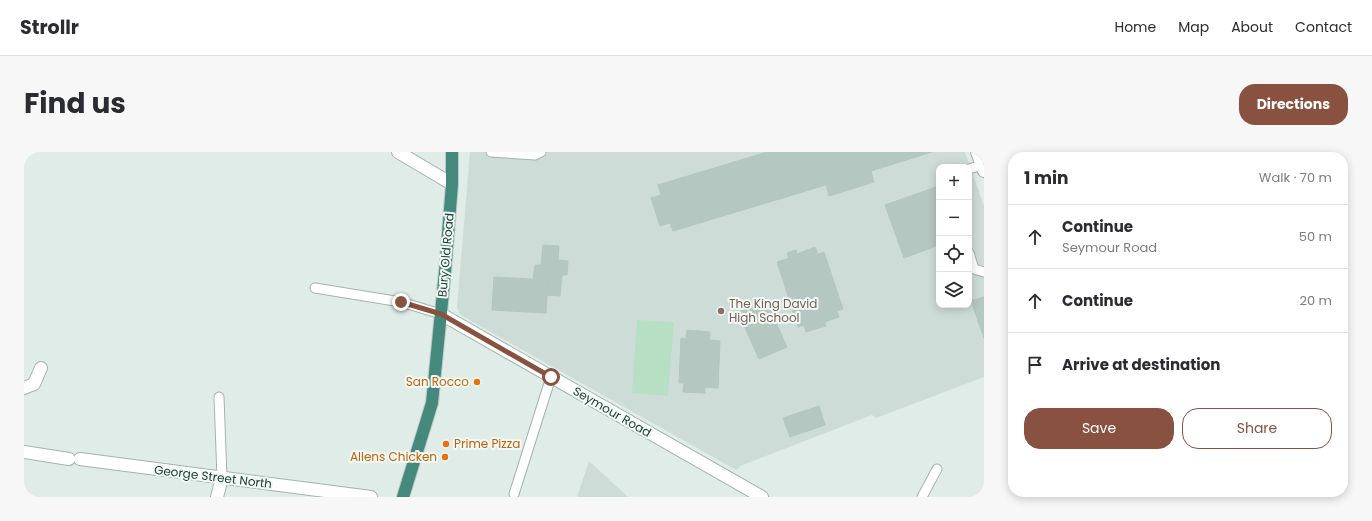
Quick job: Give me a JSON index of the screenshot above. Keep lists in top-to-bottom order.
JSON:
{
  "streets": {
    "highway": ["Bury Old Road"],
    "street": ["Seymour Road", "George Street North"]
  },
  "crossings": [
    ["Bury Old Road", "Seymour Road"]
  ],
  "places": [
    "The King David High School",
    "San Rocco",
    "Prime Pizza",
    "Allens Chicken"
  ],
  "page": {
    "header": "Strollr",
    "nav": [
      "Home",
      "Map",
      "About",
      "Contact"
    ],
    "title": "Find us",
    "buttons": [
      "Directions",
      ["Save", "Share"]
    ],
    "heading": ["1 min", "Walk · 70 m"],
    "map_buttons": ["+", "−"],
    "list": [
      ["Continue", "Seymour Road", "50 m"],
      ["Continue", "20 m"],
      "Arrive at destination"
    ]
  }
}
